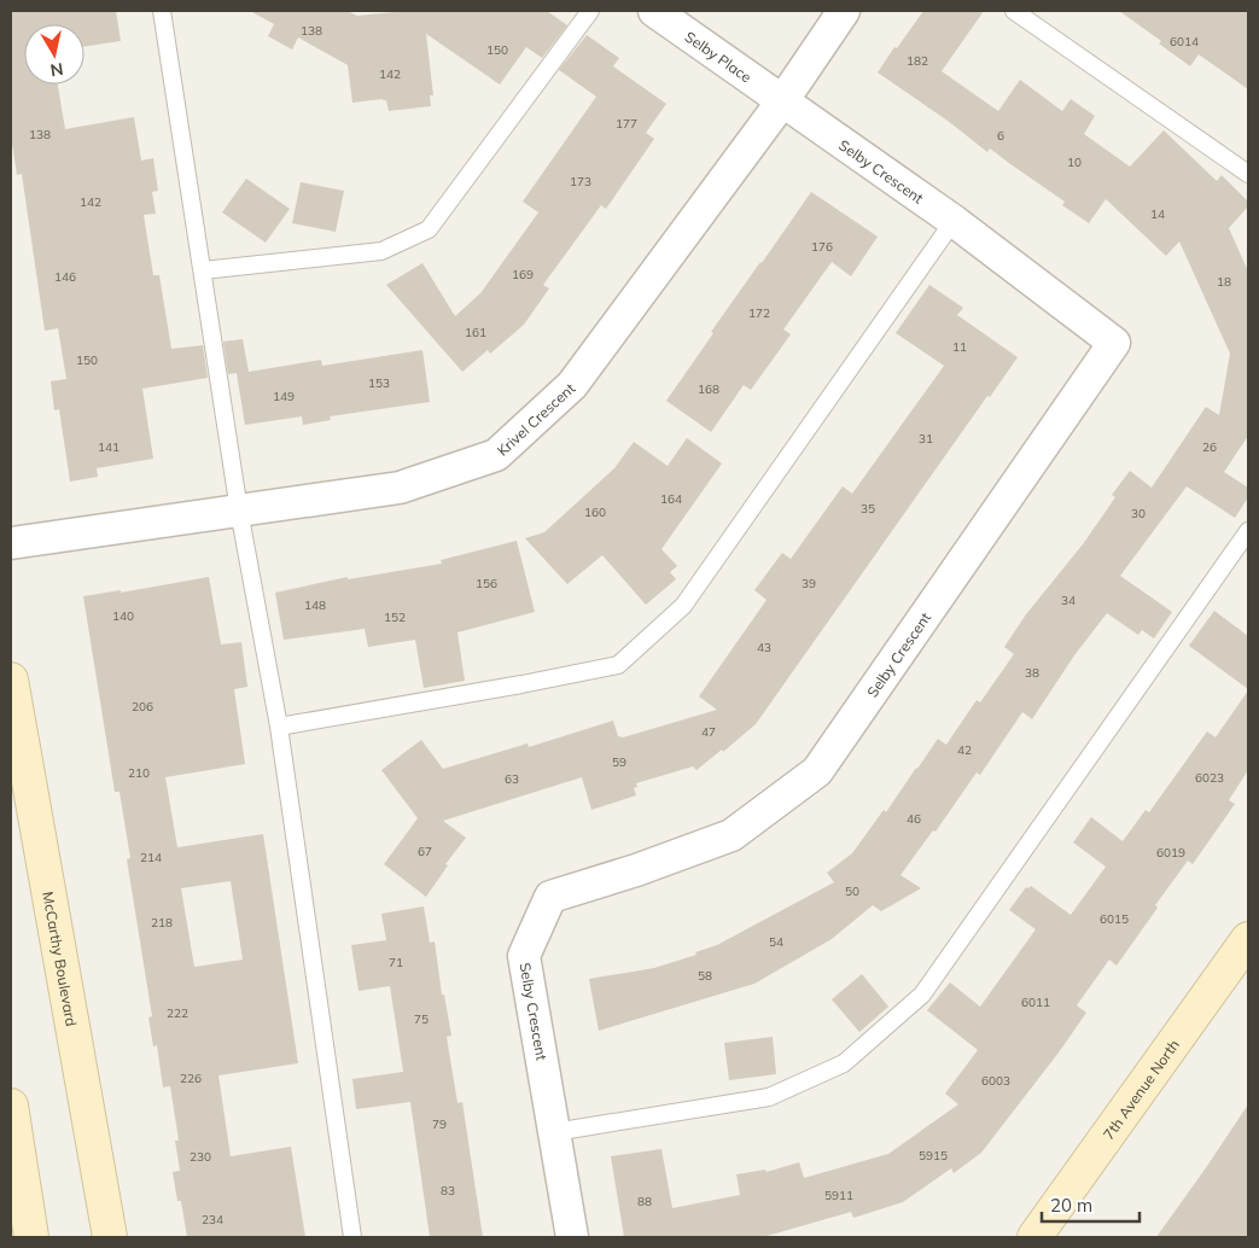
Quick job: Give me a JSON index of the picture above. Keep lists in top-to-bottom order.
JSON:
{
  "streets": {
    "main road": ["McCarthy Boulevard", "7th Avenue North"],
    "street": ["Selby Place", "Selby Crescent", "Krivel Crescent"]
  },
  "crossings": [
    ["Selby Place", "Selby Crescent"],
    ["Selby Place", "Krivel Crescent"],
    ["Selby Crescent", "Krivel Crescent"]
  ],
  "house_numbers": [
    "138",
    "6014",
    "150",
    "182",
    "142",
    "177",
    "138",
    "6",
    "10",
    "173",
    "142",
    "14",
    "176",
    "169",
    "146",
    "18",
    "172",
    "161",
    "11",
    "150",
    "153",
    "168",
    "149",
    "31",
    "141",
    "26",
    "164",
    "35",
    "160",
    "30",
    "156",
    "39",
    "34",
    "148",
    "140",
    "152",
    "43",
    "38",
    "206",
    "47",
    "42",
    "59",
    "210",
    "6023",
    "63",
    "46",
    "67",
    "6019",
    "214",
    "50",
    "6015",
    "218",
    "54",
    "71",
    "58",
    "6011",
    "222",
    "75",
    "226",
    "6003",
    "79",
    "5915",
    "230",
    "83",
    "5911",
    "88",
    "234"
  ],
  "scale_bar": "20 m",
  "north": "bottom"
}
